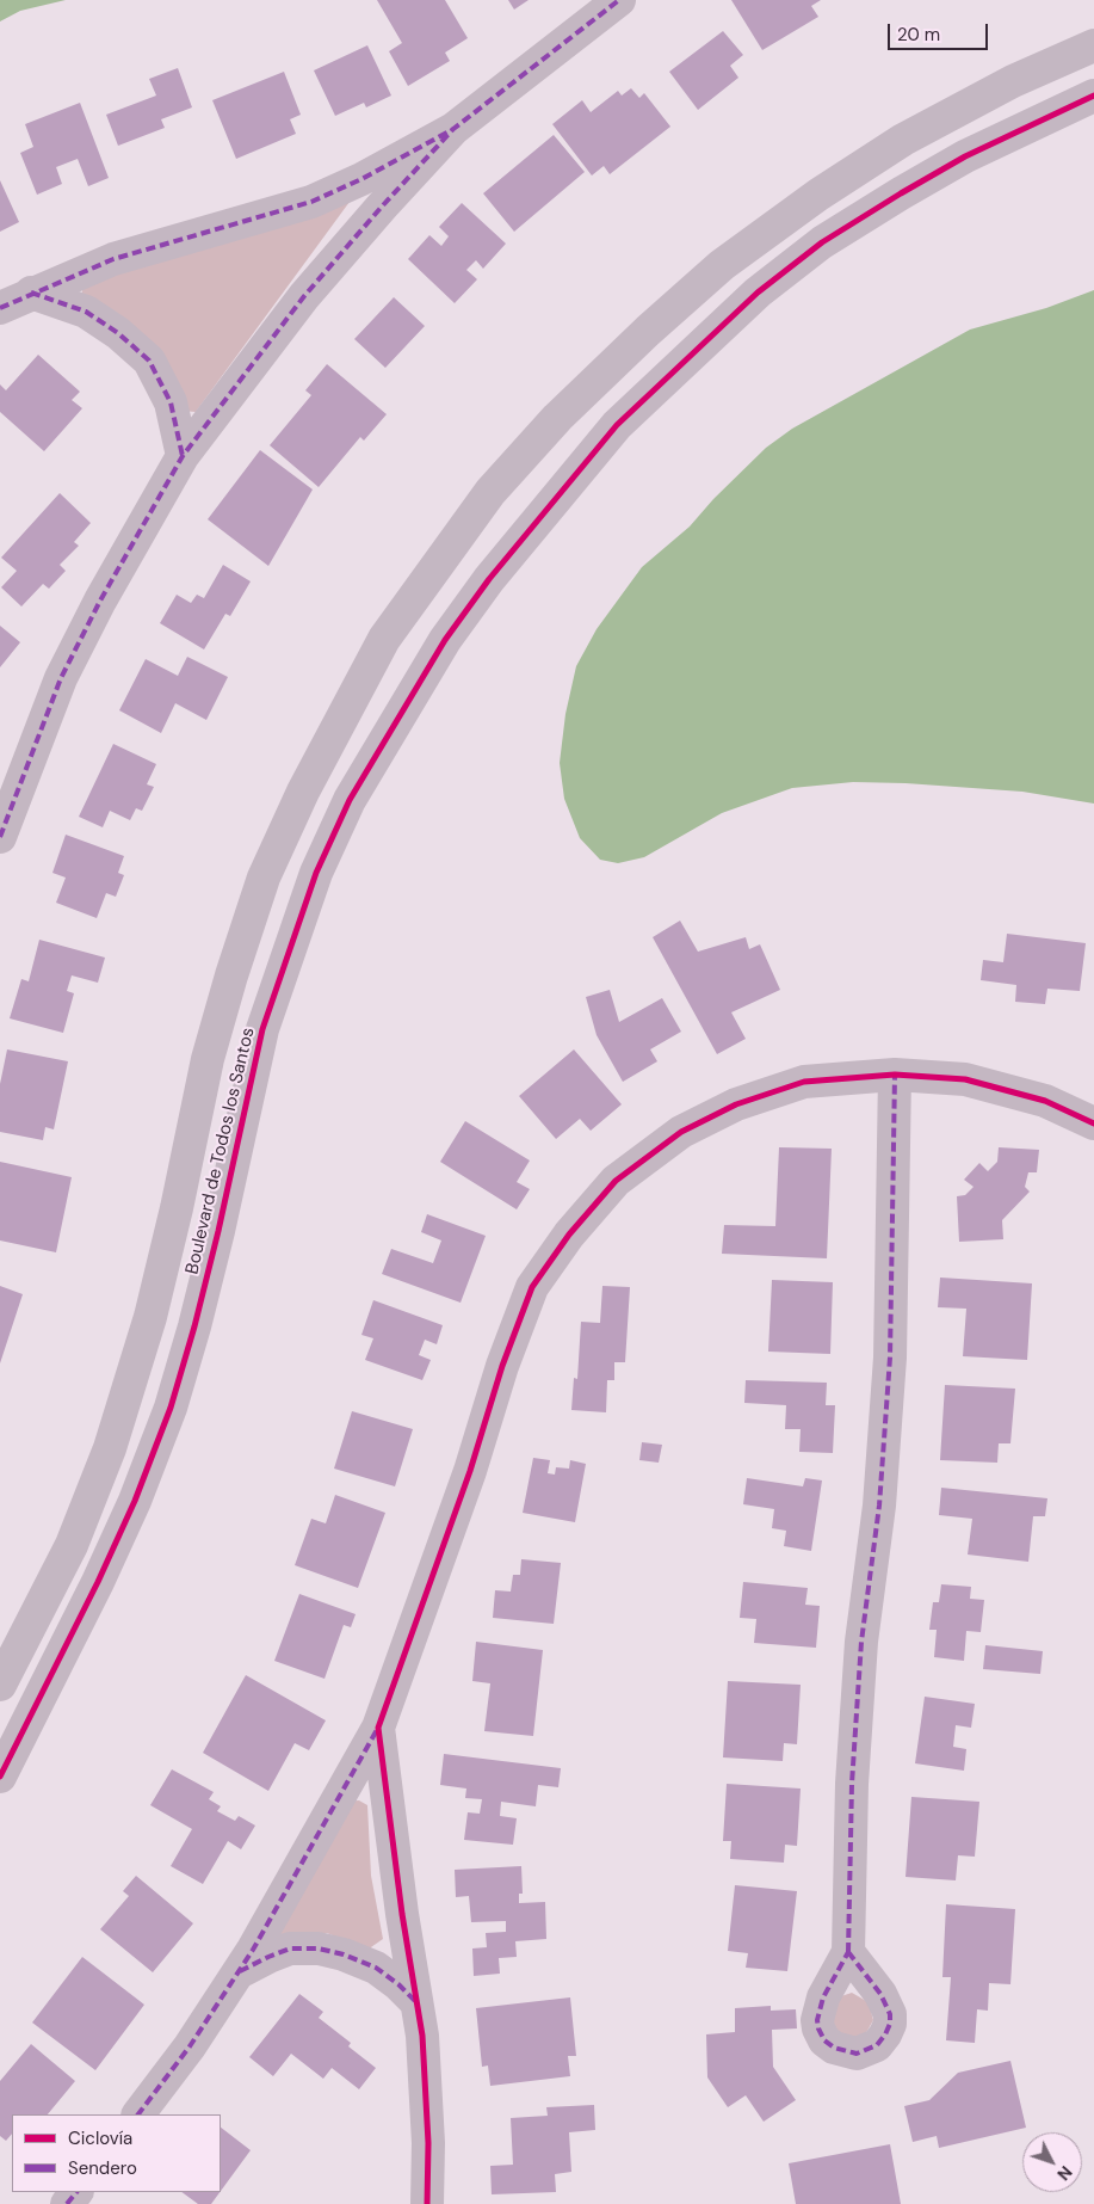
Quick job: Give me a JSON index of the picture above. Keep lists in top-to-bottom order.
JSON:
{
  "streets": {
    "street": ["Boulevard de Todos los Santos"]
  },
  "legend": ["Ciclovía", "Sendero"],
  "scale_bar": "20 m",
  "north": "bottom right"
}
